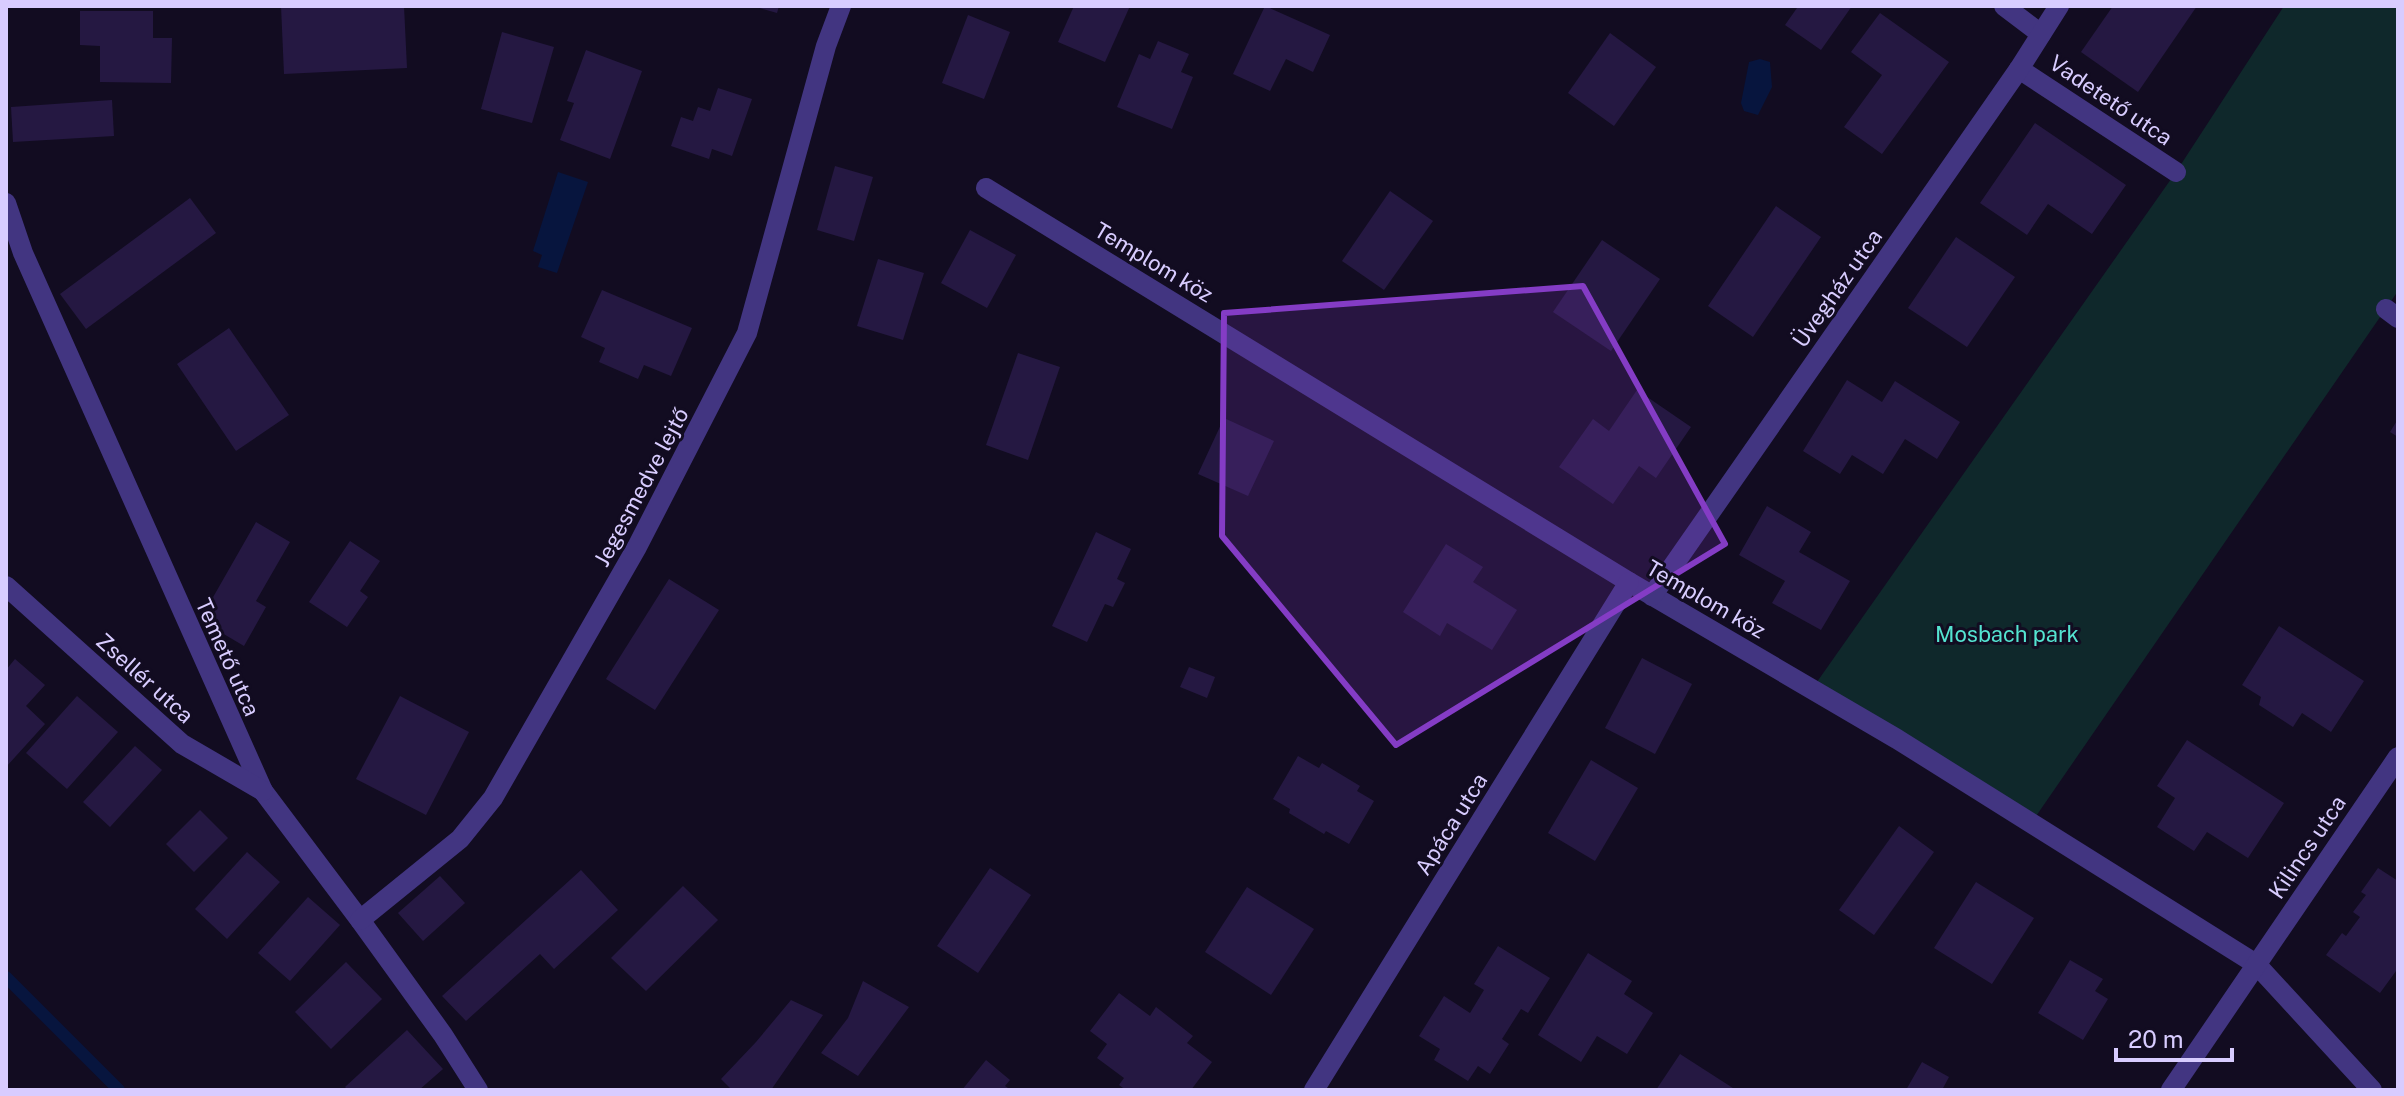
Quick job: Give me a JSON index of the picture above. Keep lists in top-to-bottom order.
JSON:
{
  "streets": {
    "street": [
      "Vadetető utca",
      "Templom köz",
      "Üvegház utca",
      "Jegesmedve lejtő",
      "Temető utca",
      "Zsellér utca",
      "Apáca utca",
      "Kilincs utca"
    ]
  },
  "crossings": [
    ["Vadetető utca", "Üvegház utca"],
    ["Templom köz", "Üvegház utca"],
    ["Templom köz", "Apáca utca"],
    ["Templom köz", "Kilincs utca"],
    ["Jegesmedve lejtő", "Temető utca"],
    ["Temető utca", "Zsellér utca"]
  ],
  "parks": ["Mosbach park"],
  "scale_bar": "20 m"
}
